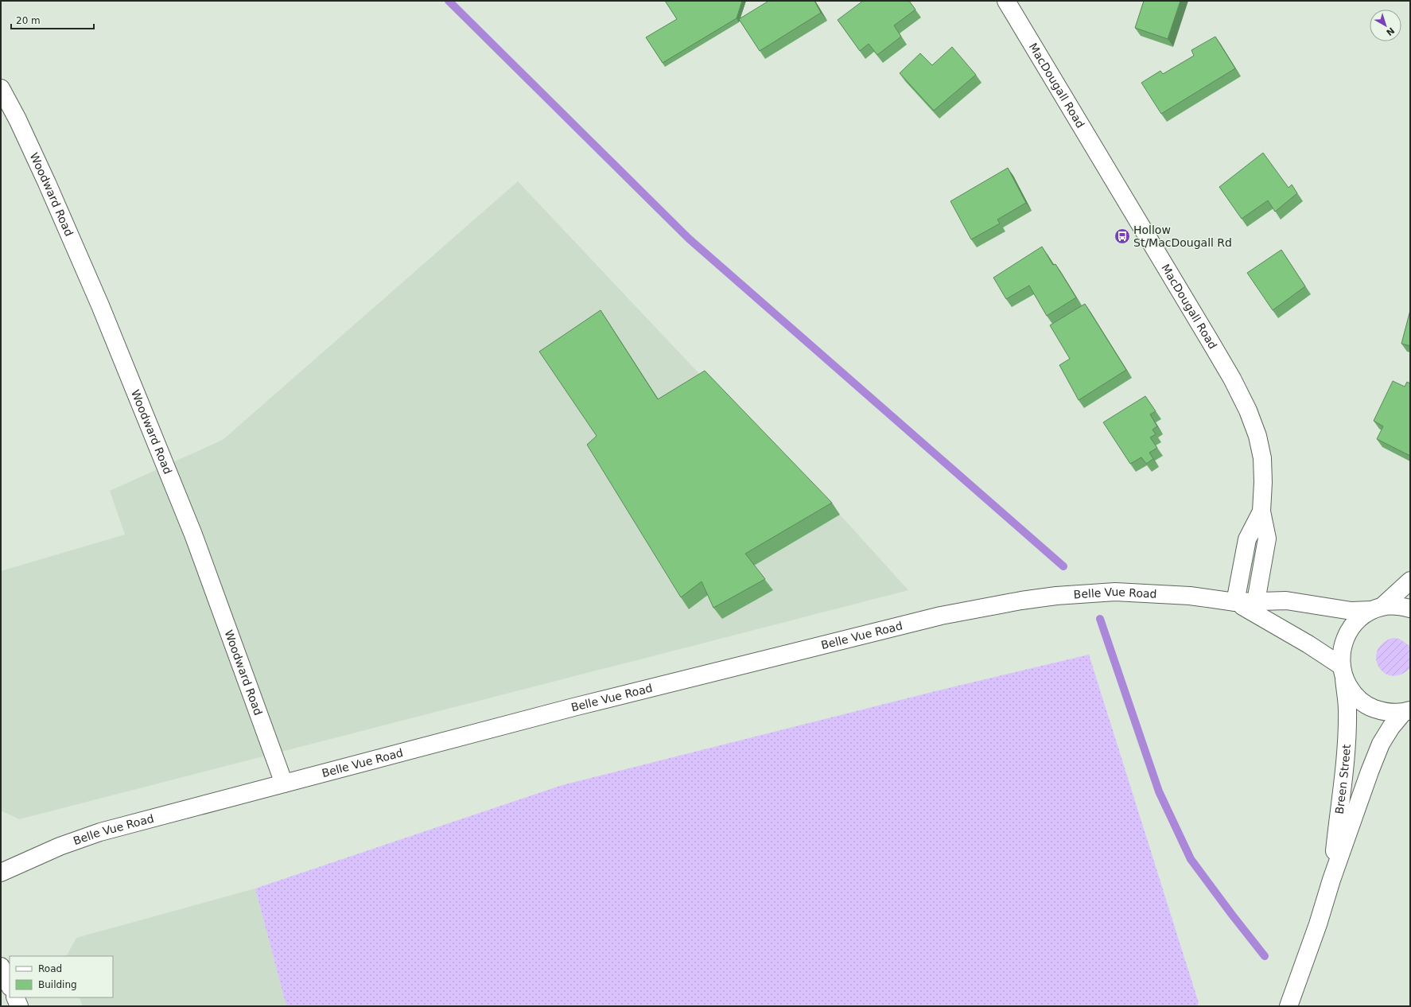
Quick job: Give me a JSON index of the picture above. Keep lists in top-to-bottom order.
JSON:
{
  "streets": {
    "street": [
      "MacDougall Road",
      "Woodward Road",
      "Belle Vue Road",
      "Breen Street"
    ]
  },
  "crossings": [
    ["MacDougall Road", "Belle Vue Road"],
    ["Woodward Road", "Belle Vue Road"],
    ["Belle Vue Road", "Breen Street"]
  ],
  "places": {
    "bus stop": ["Hollow St/MacDougall Rd"]
  },
  "legend": ["Road", "Building"],
  "scale_bar": "20 m",
  "north": "bottom right"
}
